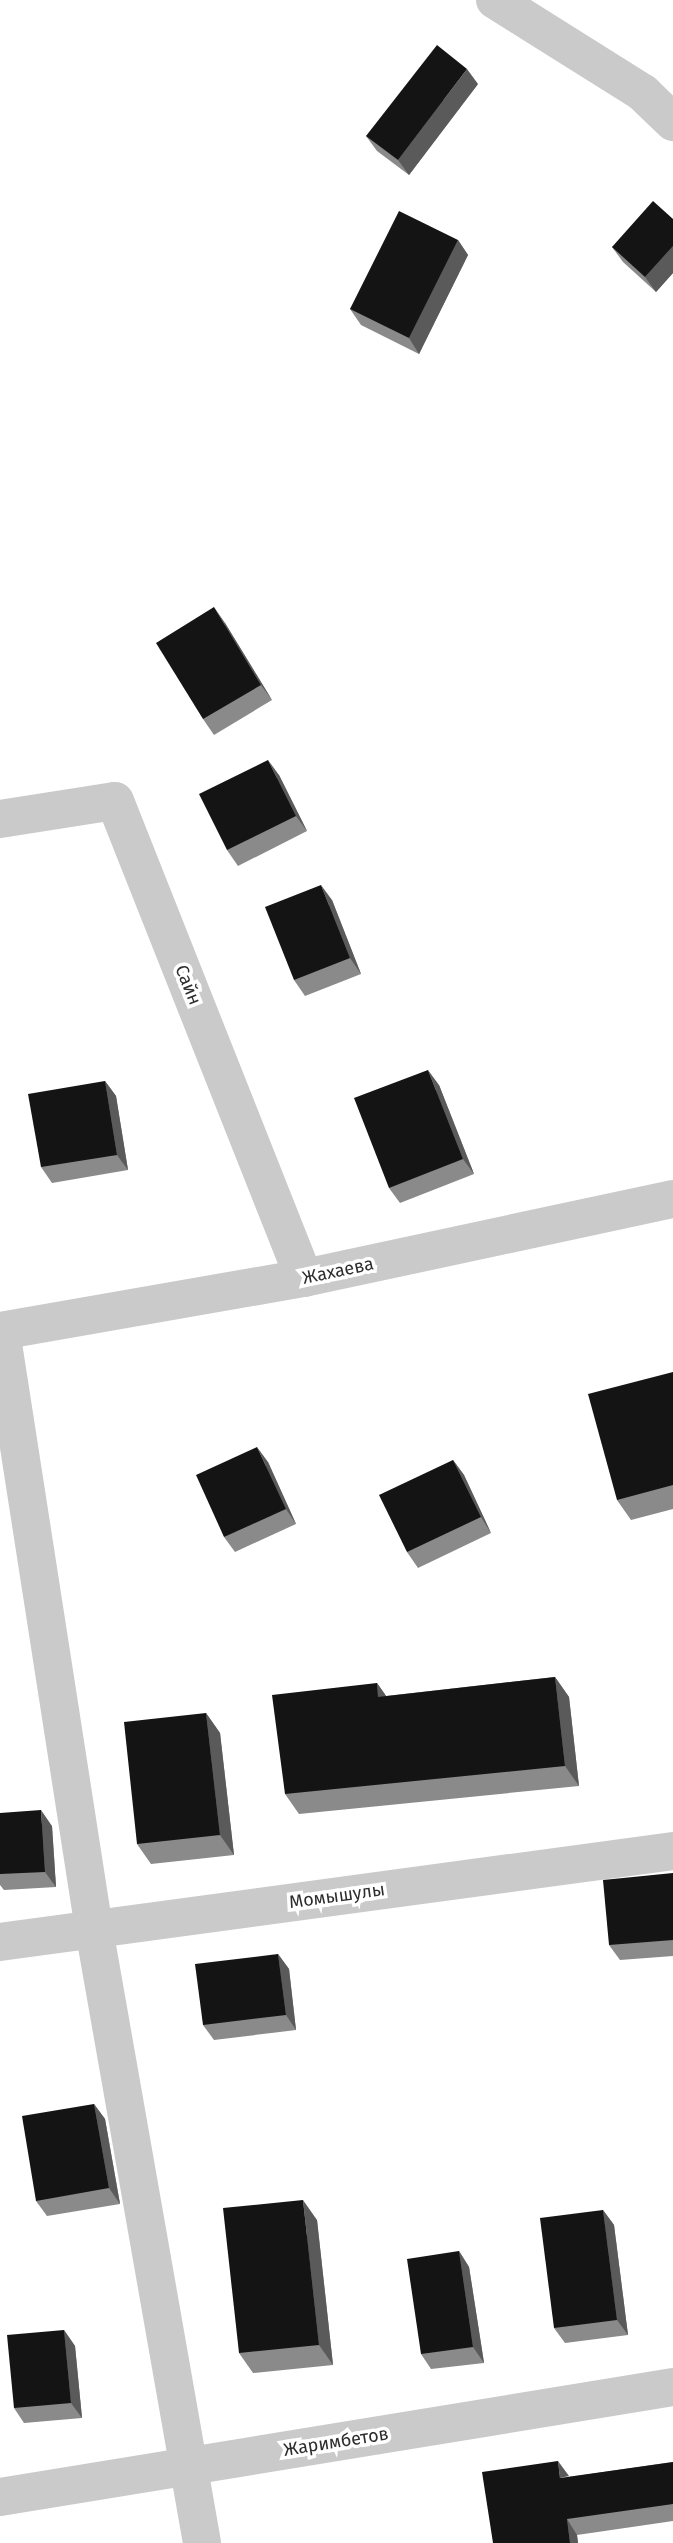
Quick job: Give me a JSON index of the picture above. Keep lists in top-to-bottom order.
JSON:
{
  "streets": {
    "street": [
      "Сайн",
      "Жахаева",
      "Момышулы",
      "Жаримбетов"
    ]
  },
  "crossings": [
    ["Сайн", "Жахаева"]
  ]
}
